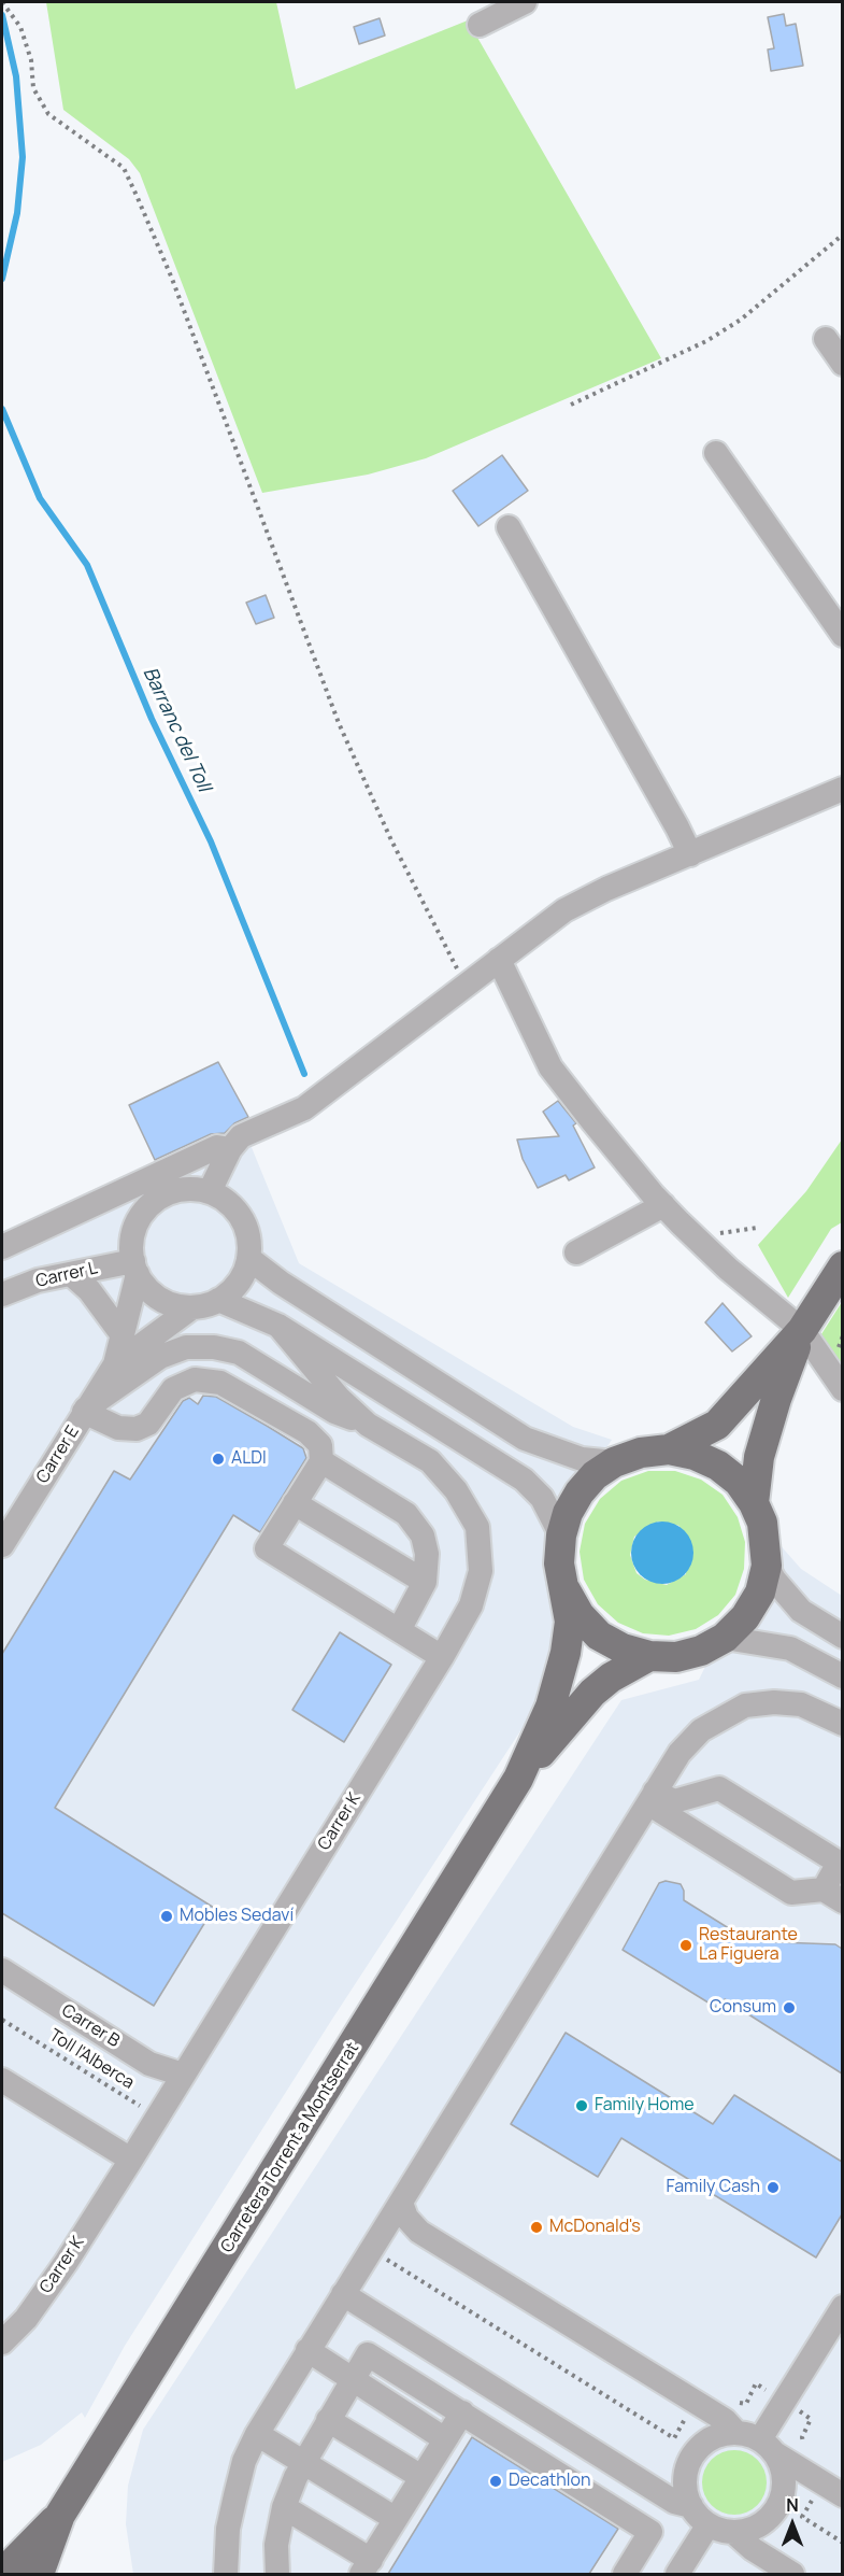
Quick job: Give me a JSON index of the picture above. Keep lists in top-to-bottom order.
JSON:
{
  "streets": {
    "main road": ["Carretera Torrent a Montserrat"],
    "street": [
      "Carrer L",
      "Carrer E",
      "Carrer K",
      "Carrer B"
    ],
    "path": ["Toll l'Alberca"]
  },
  "crossings": [
    ["Carrer K", "Carrer B"],
    ["Carrer K", "Toll l'Alberca"]
  ],
  "water": ["Barranc del Toll"],
  "places": [
    "ALDI",
    "Mobles Sedaví",
    "Restaurante La Figuera",
    "Consum",
    "Family Home",
    "Family Cash",
    "McDonald's",
    "Decathlon"
  ],
  "north": "top"
}
